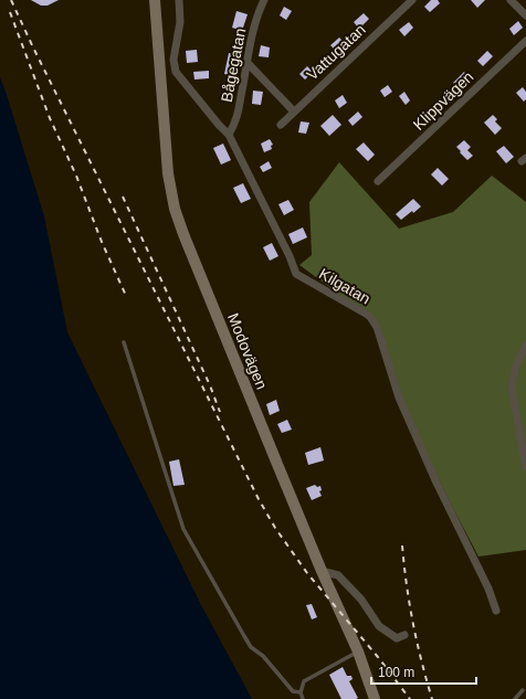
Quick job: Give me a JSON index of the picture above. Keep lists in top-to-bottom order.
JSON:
{
  "streets": {
    "main road": ["Modovägen"],
    "street": [
      "Vattugatan",
      "Bågegatan",
      "Klippvägen",
      "Kilgatan"
    ]
  },
  "crossings": [
    ["Bågegatan", "Kilgatan"]
  ],
  "scale_bar": "100 m"
}
